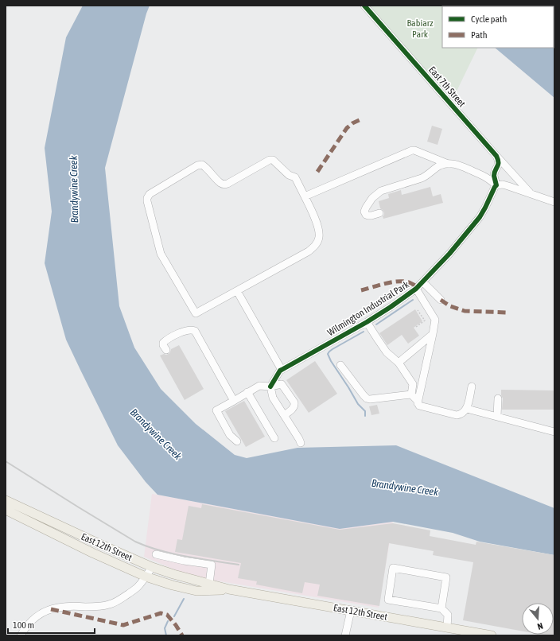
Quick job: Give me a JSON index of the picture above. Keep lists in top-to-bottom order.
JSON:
{
  "streets": {
    "main road": ["East 12th Street"],
    "street": ["East 7th Street", "Wilmington Industrial Park"]
  },
  "crossings": [
    ["East 7th Street", "Wilmington Industrial Park"]
  ],
  "water": ["Brandywine Creek"],
  "parks": ["Babiarz Park"],
  "legend": ["Cycle path", "Path"],
  "scale_bar": "100 m",
  "north": "bottom"
}
